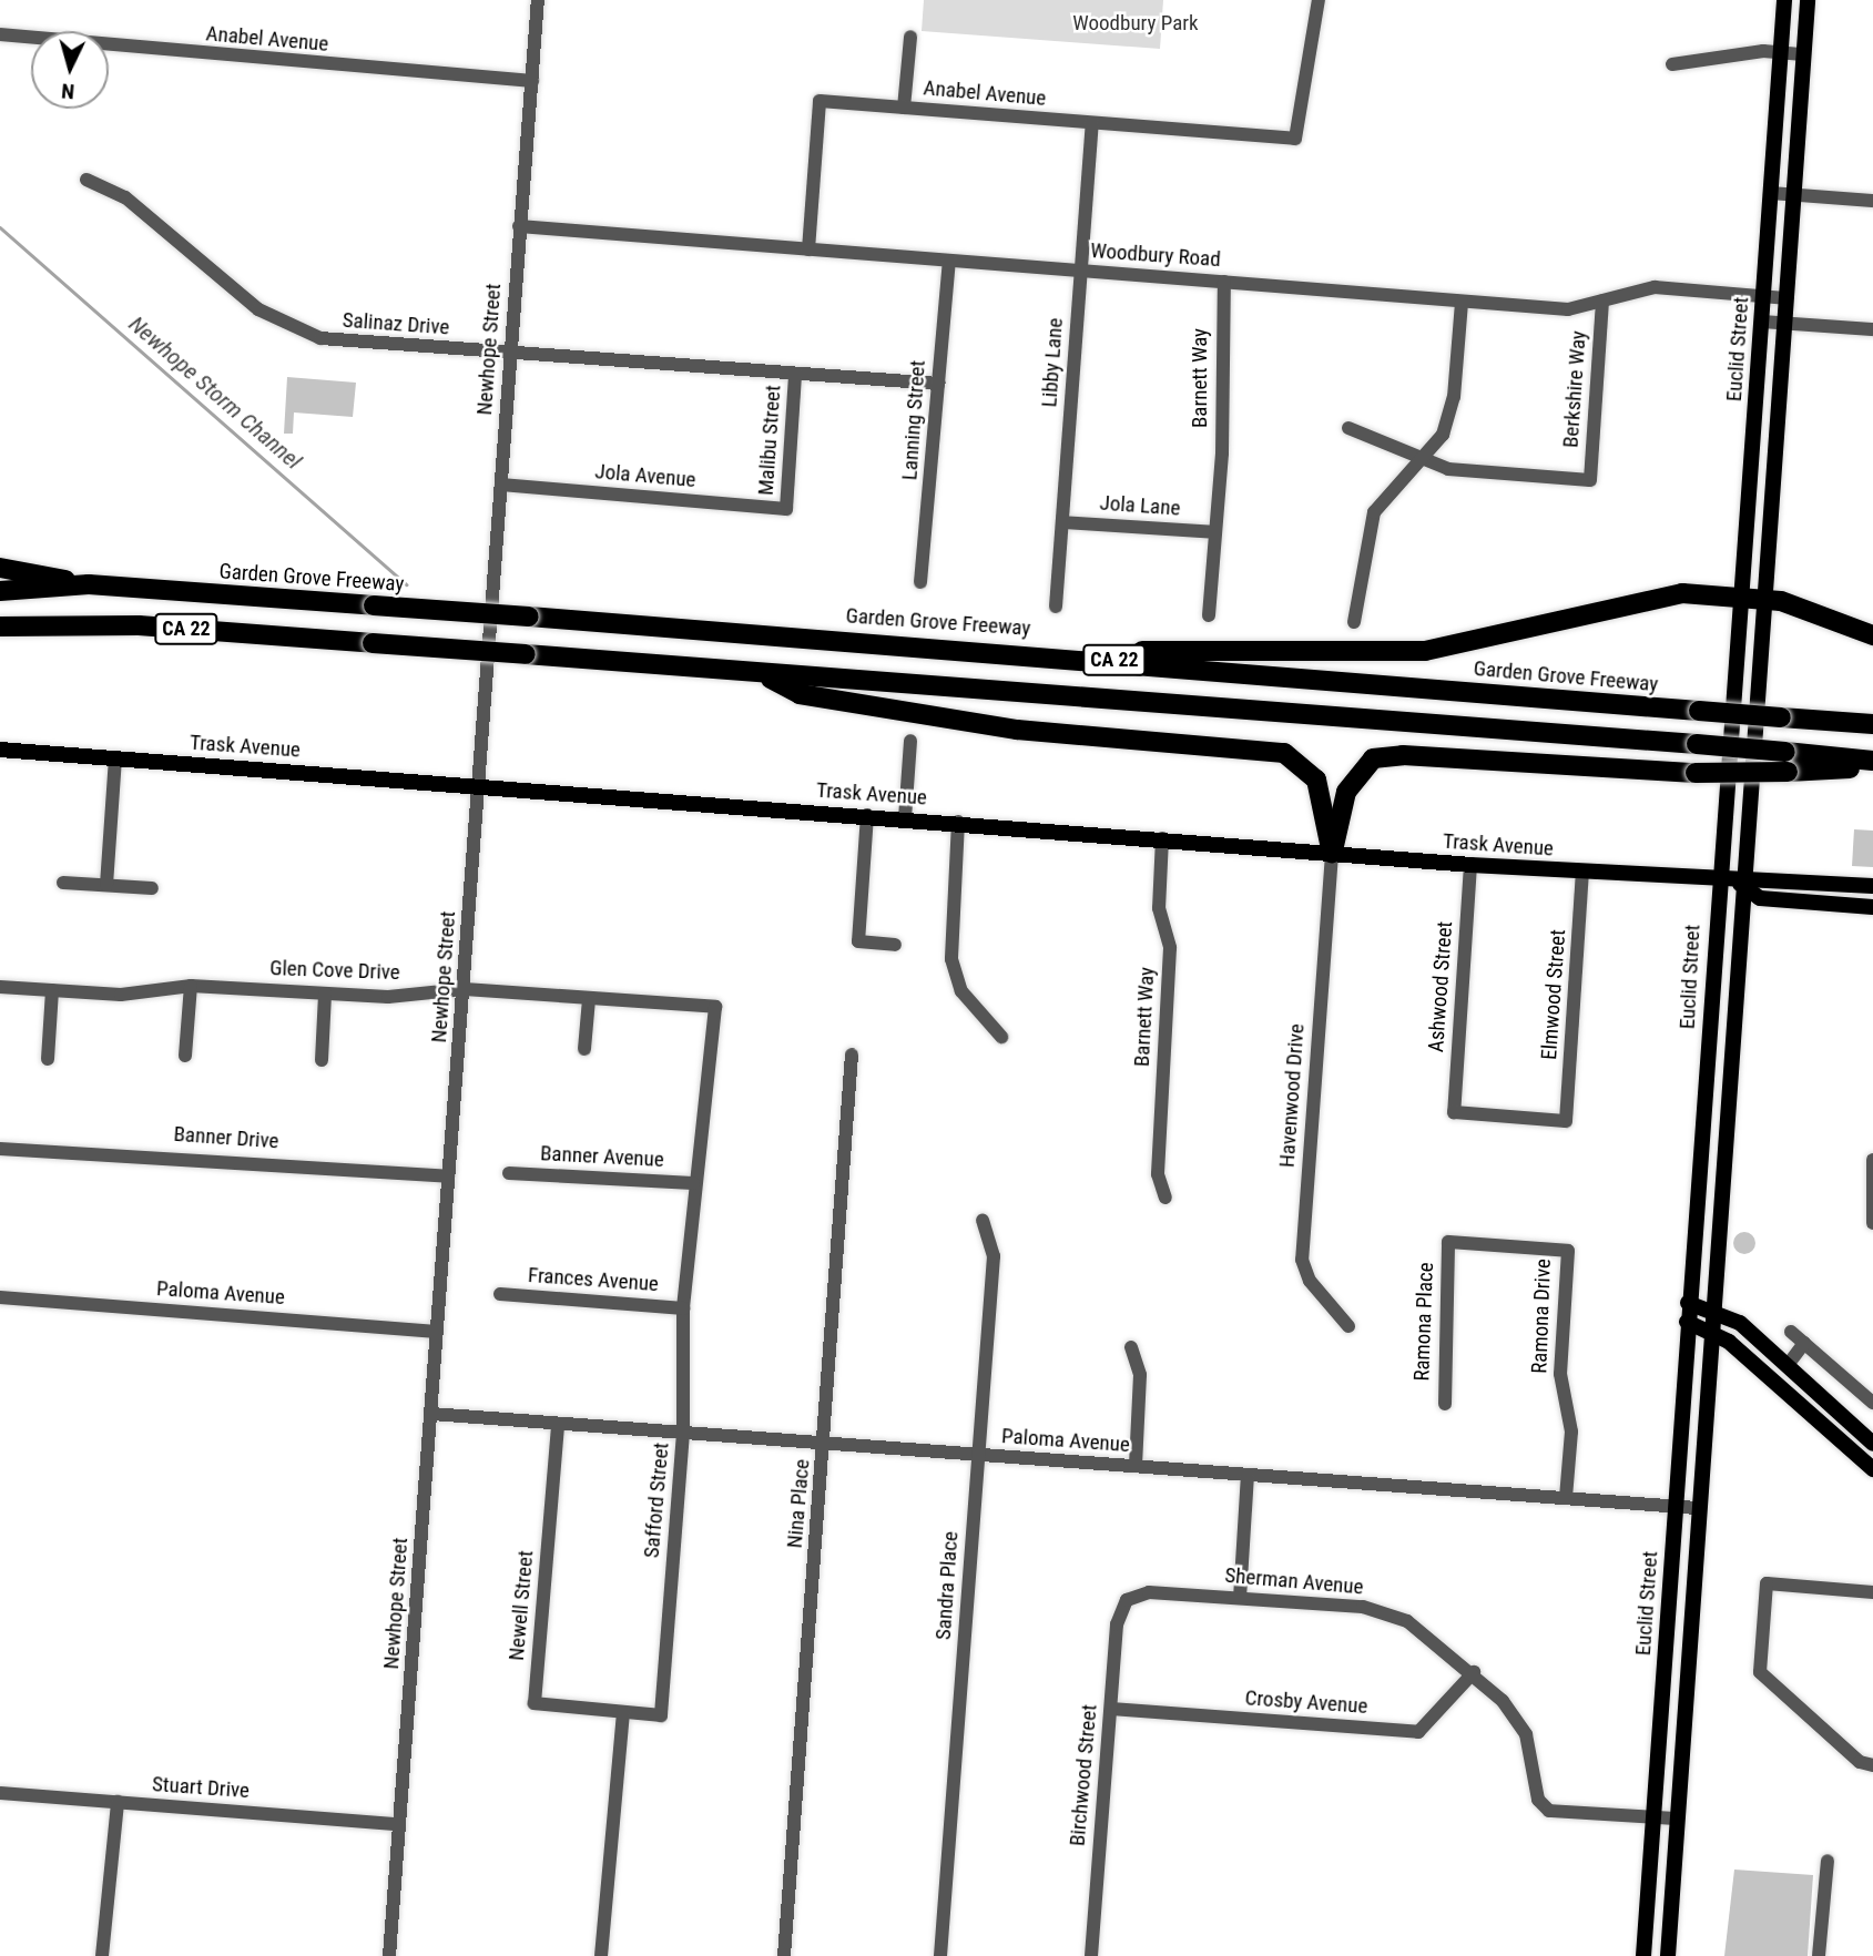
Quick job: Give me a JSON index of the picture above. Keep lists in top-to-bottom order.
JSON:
{
  "streets": {
    "highway": ["Garden Grove Freeway", "CA 22"],
    "main road": ["Euclid Street", "Trask Avenue"],
    "street": [
      "Anabel Avenue",
      "Woodbury Road",
      "Salinaz Drive",
      "Newhope Street",
      "Libby Lane",
      "Barnett Way",
      "Berkshire Way",
      "Lanning Street",
      "Malibu Street",
      "Jola Avenue",
      "Jola Lane",
      "Glen Cove Drive",
      "Ashwood Street",
      "Elmwood Street",
      "Havenwood Drive",
      "Banner Drive",
      "Banner Avenue",
      "Frances Avenue",
      "Paloma Avenue",
      "Ramona Drive",
      "Ramona Place",
      "Safford Street",
      "Nina Place",
      "Sherman Avenue",
      "Sandra Place",
      "Newell Street",
      "Crosby Avenue",
      "Birchwood Street",
      "Stuart Drive"
    ]
  },
  "crossings": [
    ["Anabel Avenue", "Woodbury Road"],
    ["Anabel Avenue", "Newhope Street"],
    ["Anabel Avenue", "Libby Lane"],
    ["Woodbury Road", "Newhope Street"],
    ["Woodbury Road", "Euclid Street"],
    ["Woodbury Road", "Libby Lane"],
    ["Woodbury Road", "Barnett Way"],
    ["Woodbury Road", "Berkshire Way"],
    ["Woodbury Road", "Lanning Street"],
    ["Salinaz Drive", "Newhope Street"],
    ["Salinaz Drive", "Lanning Street"],
    ["Salinaz Drive", "Malibu Street"],
    ["Newhope Street", "Jola Avenue"],
    ["Newhope Street", "Trask Avenue"],
    ["Newhope Street", "Glen Cove Drive"],
    ["Newhope Street", "Banner Drive"],
    ["Newhope Street", "Paloma Avenue"],
    ["Newhope Street", "Stuart Drive"],
    ["Euclid Street", "Trask Avenue"],
    ["Euclid Street", "Paloma Avenue"],
    ["Euclid Street", "Sherman Avenue"],
    ["Libby Lane", "Jola Lane"],
    ["Barnett Way", "Jola Lane"],
    ["Barnett Way", "Trask Avenue"],
    ["Malibu Street", "Jola Avenue"],
    ["Trask Avenue", "Ashwood Street"],
    ["Trask Avenue", "Elmwood Street"],
    ["Trask Avenue", "Havenwood Drive"],
    ["Glen Cove Drive", "Safford Street"],
    ["Ashwood Street", "Elmwood Street"],
    ["Banner Avenue", "Safford Street"],
    ["Frances Avenue", "Safford Street"],
    ["Paloma Avenue", "Ramona Drive"],
    ["Paloma Avenue", "Safford Street"],
    ["Paloma Avenue", "Nina Place"],
    ["Paloma Avenue", "Sandra Place"],
    ["Paloma Avenue", "Newell Street"],
    ["Ramona Drive", "Ramona Place"],
    ["Safford Street", "Newell Street"],
    ["Sherman Avenue", "Crosby Avenue"],
    ["Sherman Avenue", "Birchwood Street"],
    ["Crosby Avenue", "Birchwood Street"]
  ],
  "water": ["Newhope Storm Channel"],
  "parks": ["Woodbury Park"],
  "north": "bottom"
}
